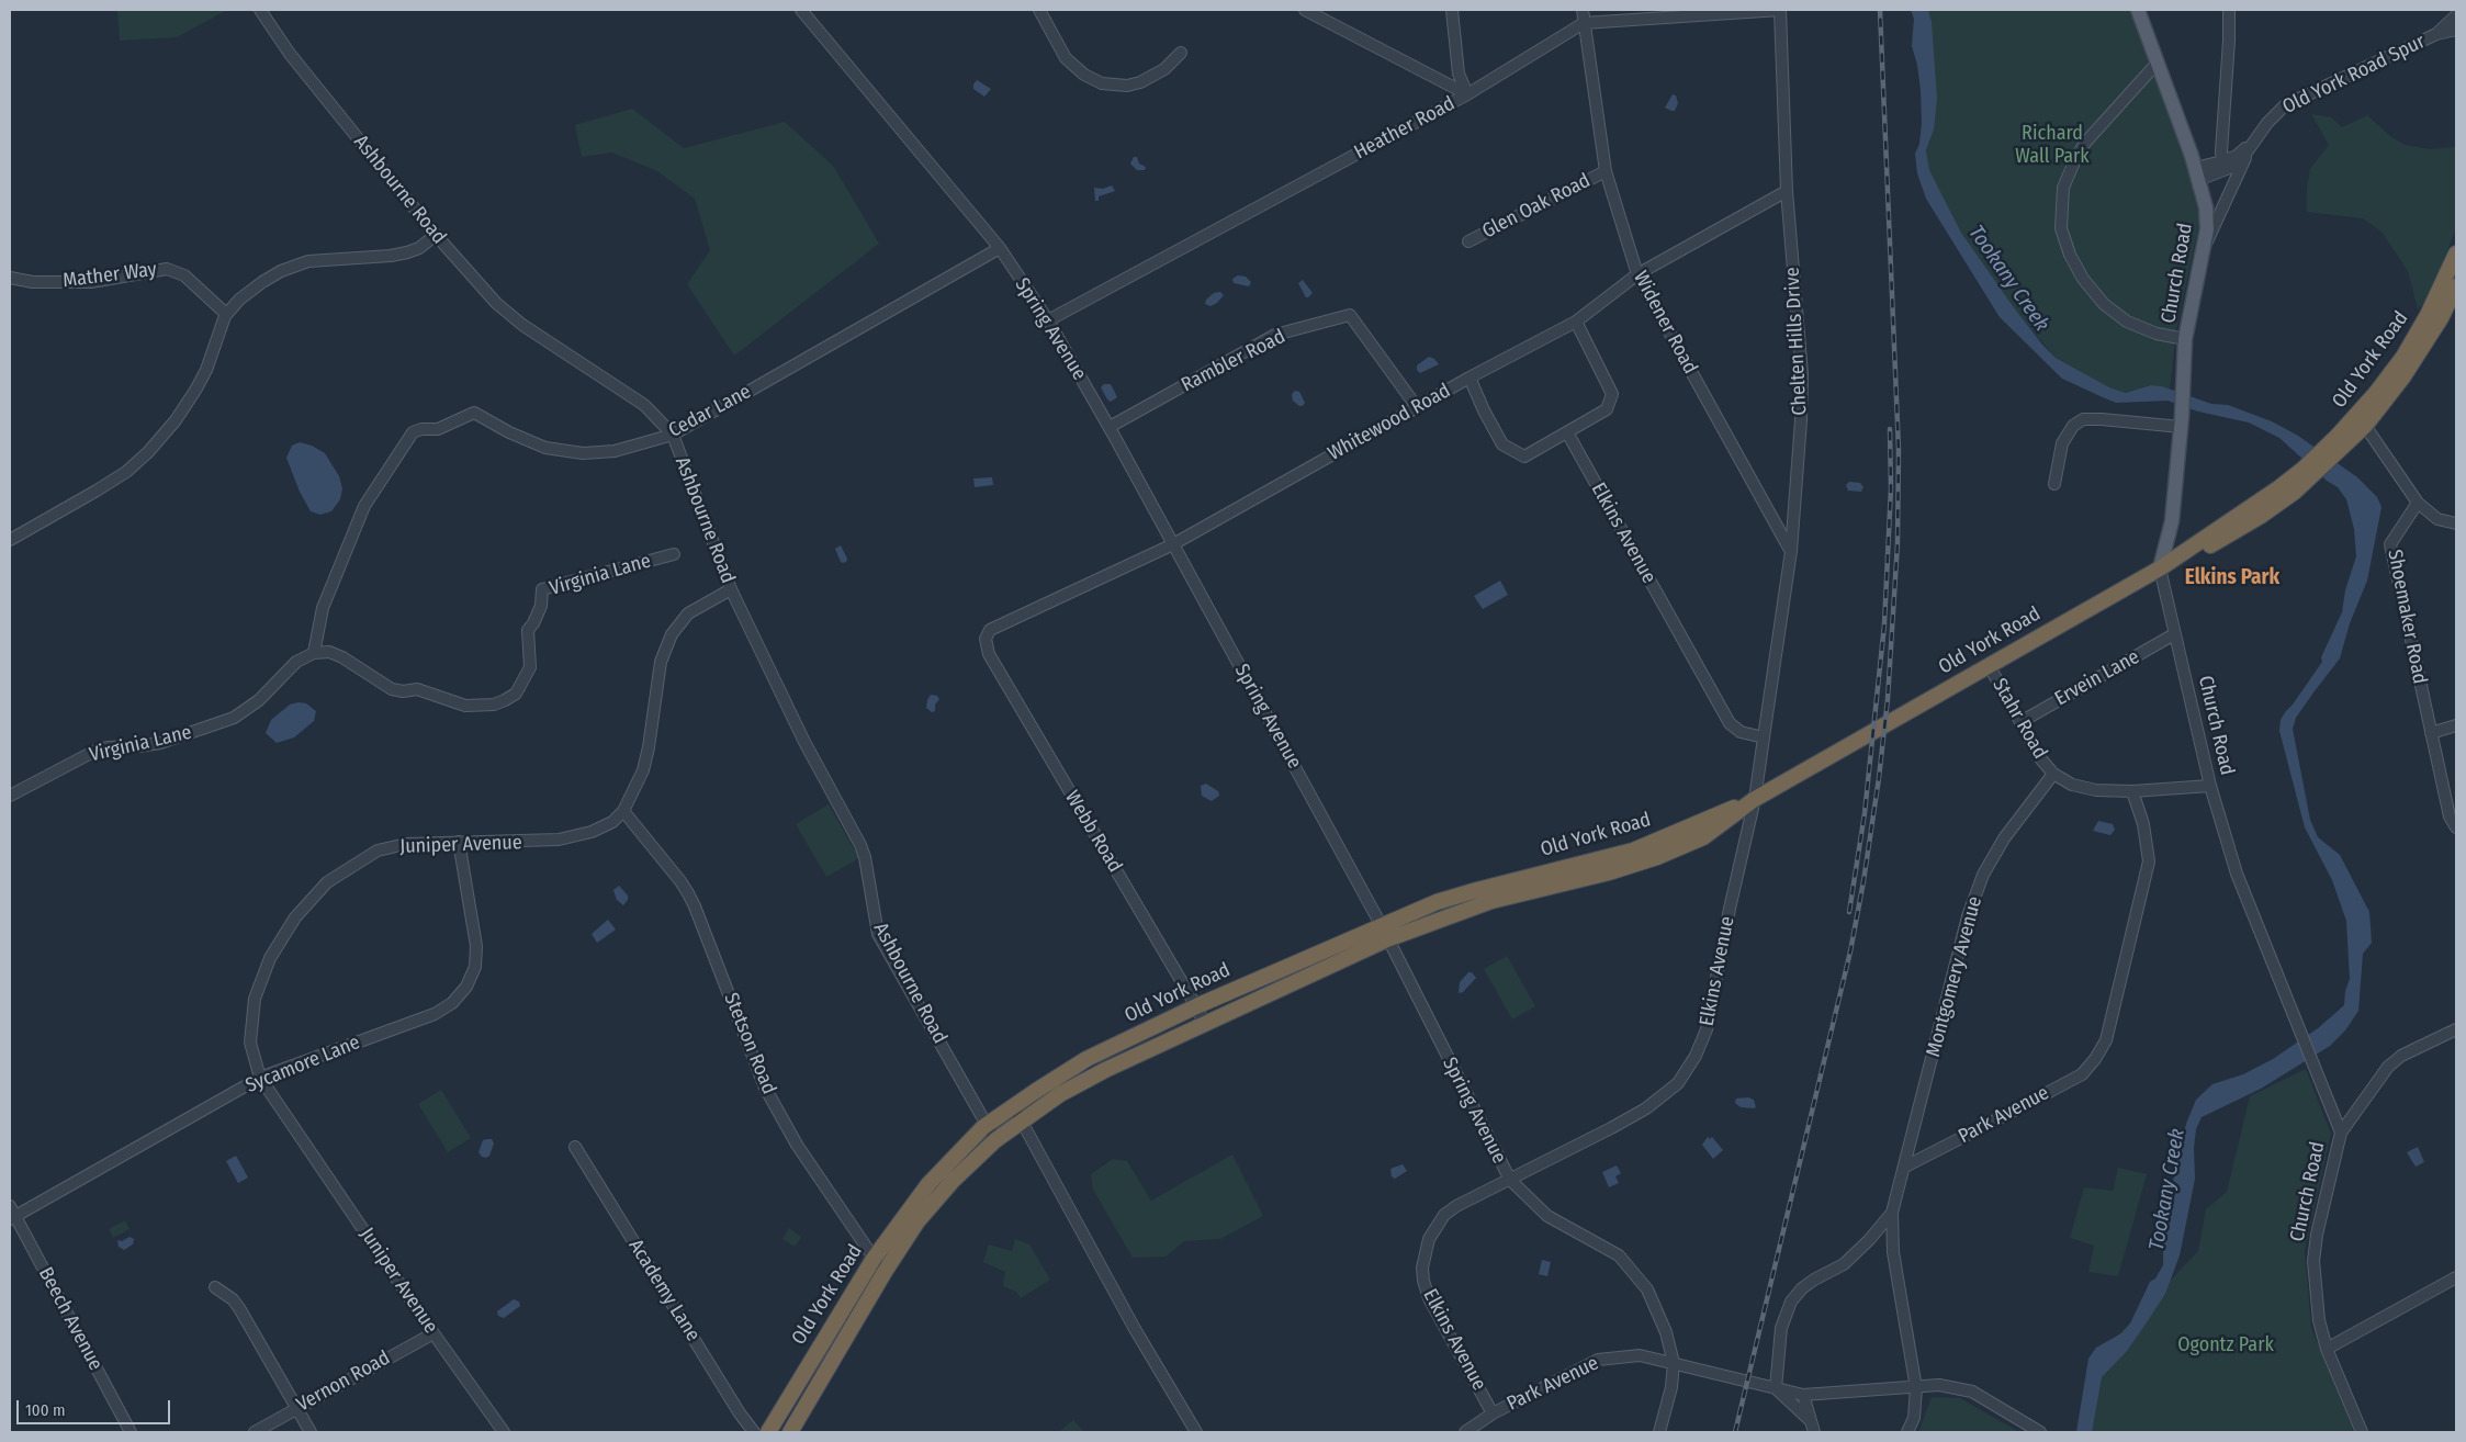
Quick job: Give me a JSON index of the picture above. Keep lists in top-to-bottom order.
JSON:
{
  "streets": {
    "highway": ["Old York Road"],
    "main road": ["Church Road"],
    "street": [
      "Old York Road Spur",
      "Heather Road",
      "Ashbourne Road",
      "Glen Oak Road",
      "Mather Way",
      "Widener Road",
      "Spring Avenue",
      "Chelten Hills Drive",
      "Rambler Road",
      "Cedar Lane",
      "Whitewood Road",
      "Elkins Avenue",
      "Virginia Lane",
      "Shoemaker Road",
      "Ervein Lane",
      "Stahr Road",
      "Webb Road",
      "Juniper Avenue",
      "Montgomery Avenue",
      "Stetson Road",
      "Sycamore Lane",
      "Park Avenue",
      "Academy Lane",
      "Beech Avenue",
      "Vernon Road"
    ]
  },
  "crossings": [
    ["Old York Road Spur", "Church Road"],
    ["Heather Road", "Widener Road"],
    ["Heather Road", "Spring Avenue"],
    ["Heather Road", "Chelten Hills Drive"],
    ["Ashbourne Road", "Old York Road"],
    ["Ashbourne Road", "Cedar Lane"],
    ["Glen Oak Road", "Widener Road"],
    ["Church Road", "Old York Road"],
    ["Church Road", "Ervein Lane"],
    ["Church Road", "Stahr Road"],
    ["Widener Road", "Chelten Hills Drive"],
    ["Widener Road", "Whitewood Road"],
    ["Spring Avenue", "Old York Road"],
    ["Spring Avenue", "Rambler Road"],
    ["Spring Avenue", "Cedar Lane"],
    ["Spring Avenue", "Whitewood Road"],
    ["Spring Avenue", "Elkins Avenue"],
    ["Spring Avenue", "Park Avenue"],
    ["Chelten Hills Drive", "Whitewood Road"],
    ["Chelten Hills Drive", "Elkins Avenue"],
    ["Old York Road", "Elkins Avenue"],
    ["Old York Road", "Stahr Road"],
    ["Old York Road", "Webb Road"],
    ["Old York Road", "Stetson Road"],
    ["Rambler Road", "Whitewood Road"],
    ["Cedar Lane", "Virginia Lane"],
    ["Whitewood Road", "Webb Road"],
    ["Elkins Avenue", "Park Avenue"],
    ["Ervein Lane", "Stahr Road"],
    ["Stahr Road", "Montgomery Avenue"],
    ["Stahr Road", "Park Avenue"],
    ["Juniper Avenue", "Stetson Road"],
    ["Juniper Avenue", "Sycamore Lane"],
    ["Juniper Avenue", "Vernon Road"],
    ["Montgomery Avenue", "Park Avenue"],
    ["Sycamore Lane", "Beech Avenue"]
  ],
  "districts": ["Elkins Park"],
  "water": ["Tookany Creek"],
  "parks": ["Richard Wall Park", "Ogontz Park"],
  "scale_bar": "100 m"
}
